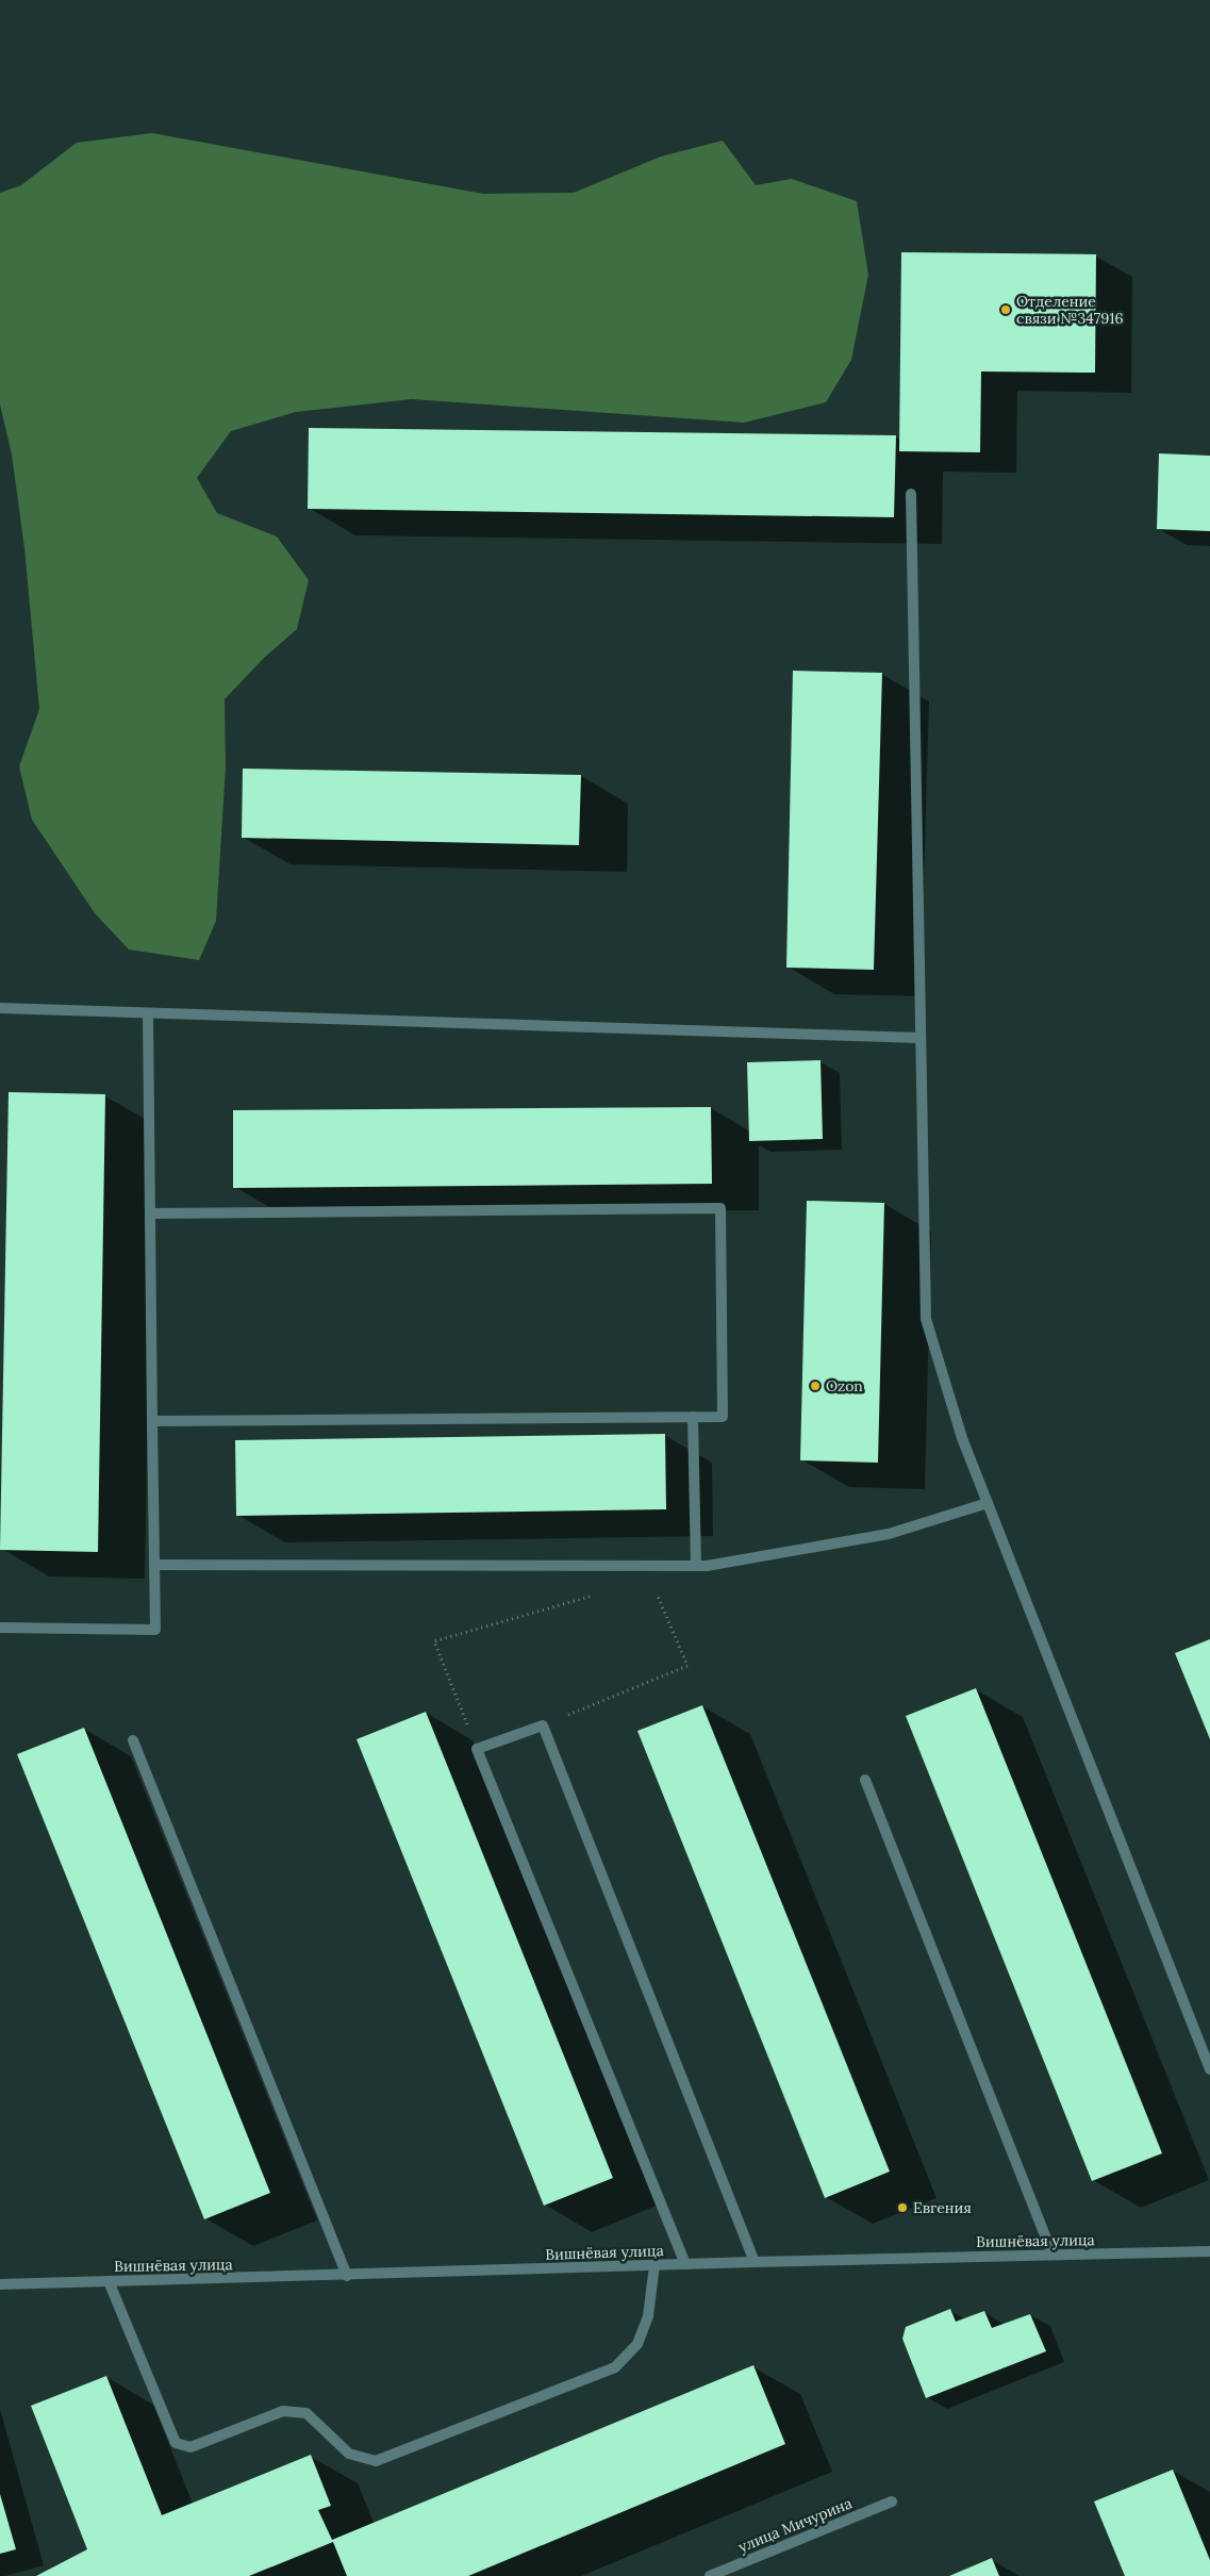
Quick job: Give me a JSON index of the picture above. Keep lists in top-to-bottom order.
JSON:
{
  "streets": {
    "street": ["Вишнёвая улица", "улица Мичурина"]
  },
  "places": ["Отделение связи №347916", "Ozon", "Евгения"]
}
